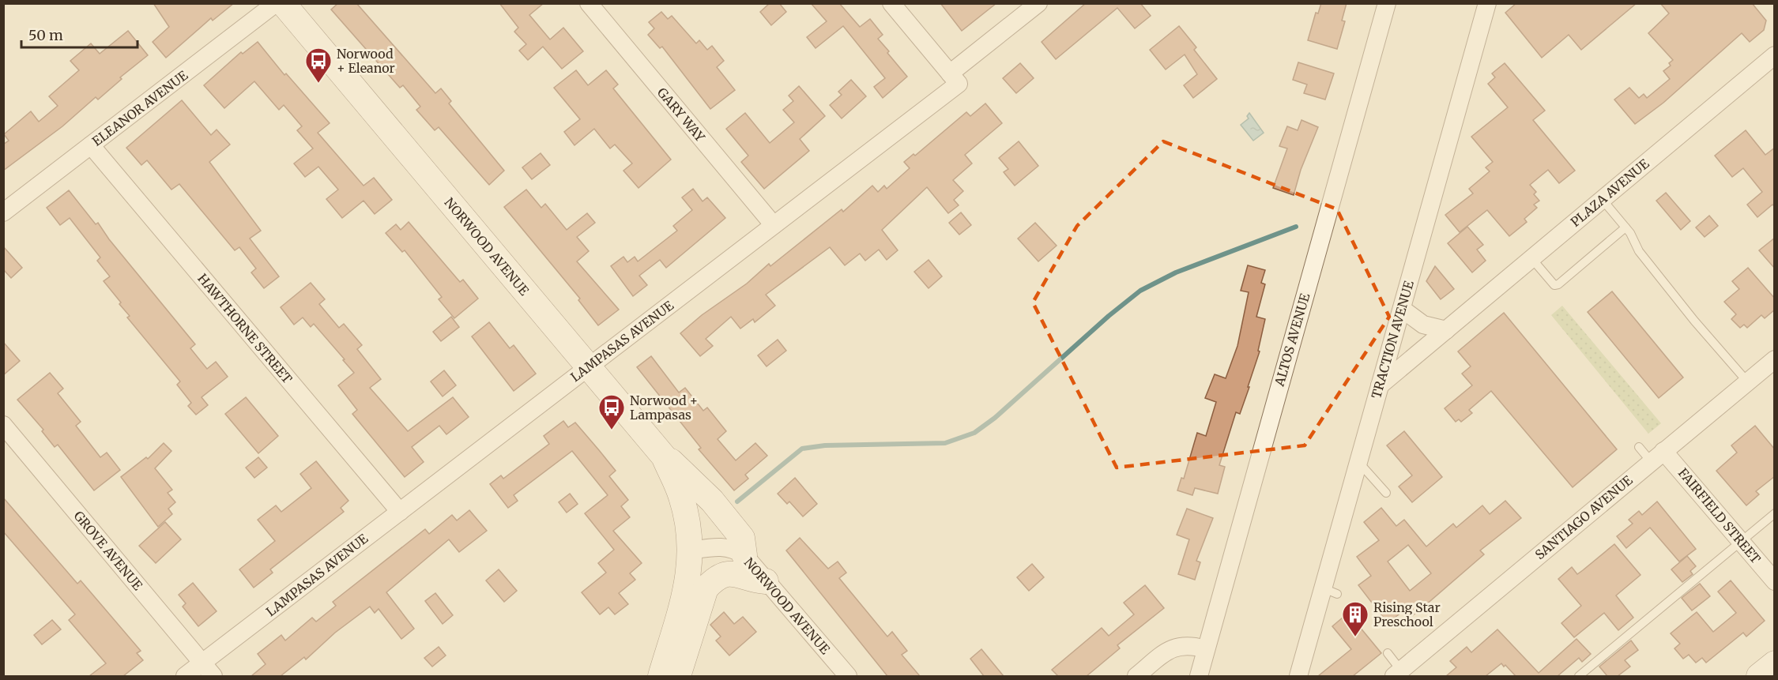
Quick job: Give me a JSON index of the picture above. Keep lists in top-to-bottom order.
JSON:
{
  "streets": {
    "main road": ["NORWOOD AVENUE"],
    "street": [
      "ELEANOR AVENUE",
      "GARY WAY",
      "PLAZA AVENUE",
      "HAWTHORNE STREET",
      "ALTOS AVENUE",
      "TRACTION AVENUE",
      "LAMPASAS AVENUE",
      "FAIRFIELD STREET",
      "SANTIAGO AVENUE",
      "GROVE AVENUE"
    ]
  },
  "crossings": [
    ["ELEANOR AVENUE", "HAWTHORNE STREET"],
    ["GARY WAY", "LAMPASAS AVENUE"],
    ["PLAZA AVENUE", "TRACTION AVENUE"],
    ["NORWOOD AVENUE", "LAMPASAS AVENUE"],
    ["HAWTHORNE STREET", "LAMPASAS AVENUE"],
    ["LAMPASAS AVENUE", "GROVE AVENUE"],
    ["FAIRFIELD STREET", "SANTIAGO AVENUE"]
  ],
  "places": {
    "bus stop": ["Norwood + Eleanor", "Norwood + Lampasas"],
    "building": ["Rising Star Preschool"]
  },
  "scale_bar": "50 m"
}
